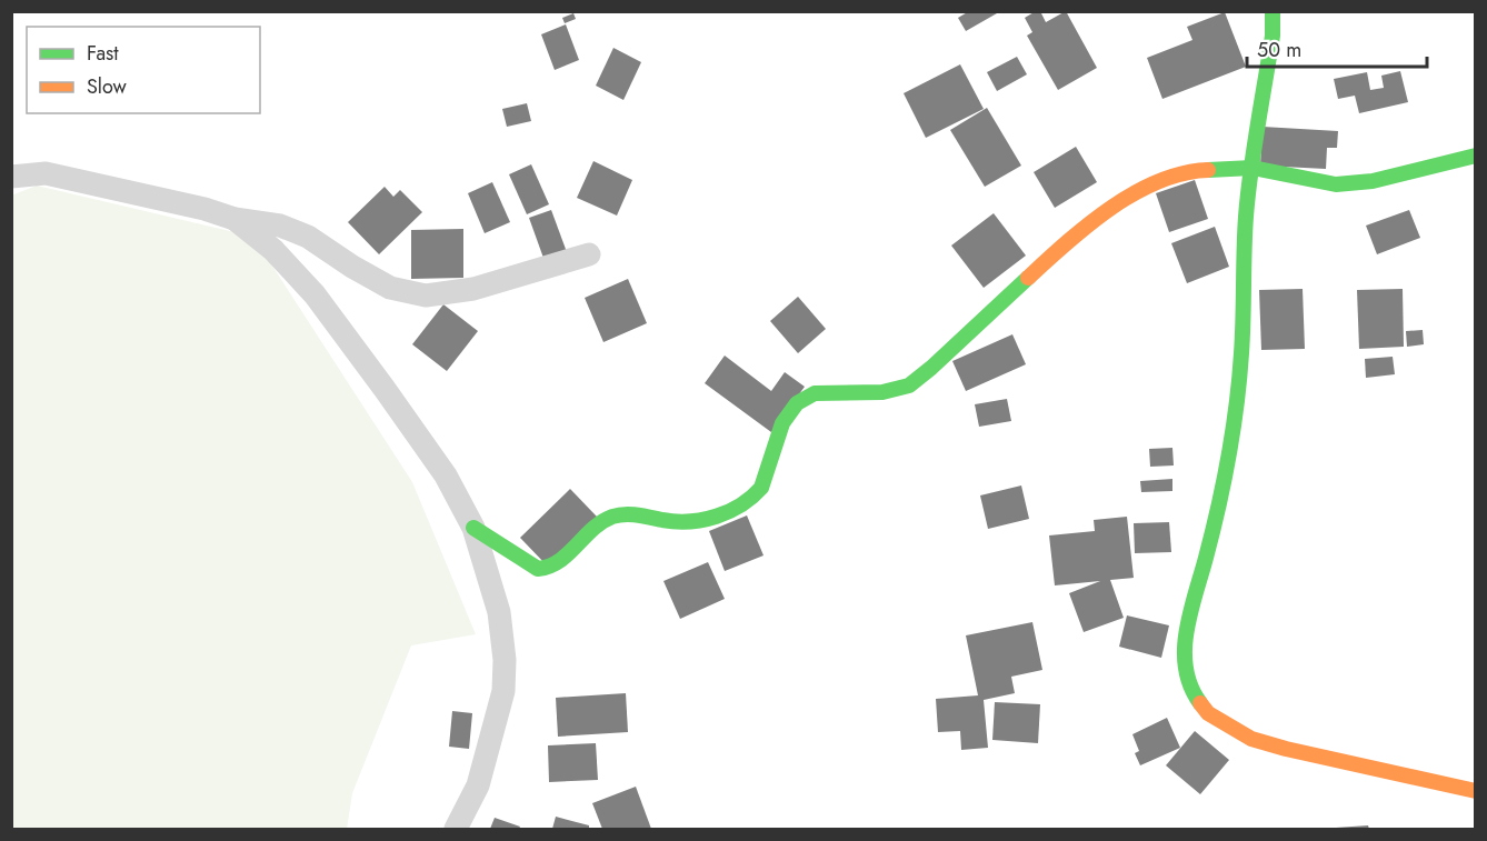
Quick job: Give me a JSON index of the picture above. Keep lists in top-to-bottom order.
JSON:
{
  "legend": ["Fast", "Slow"],
  "scale_bar": "50 m"
}
